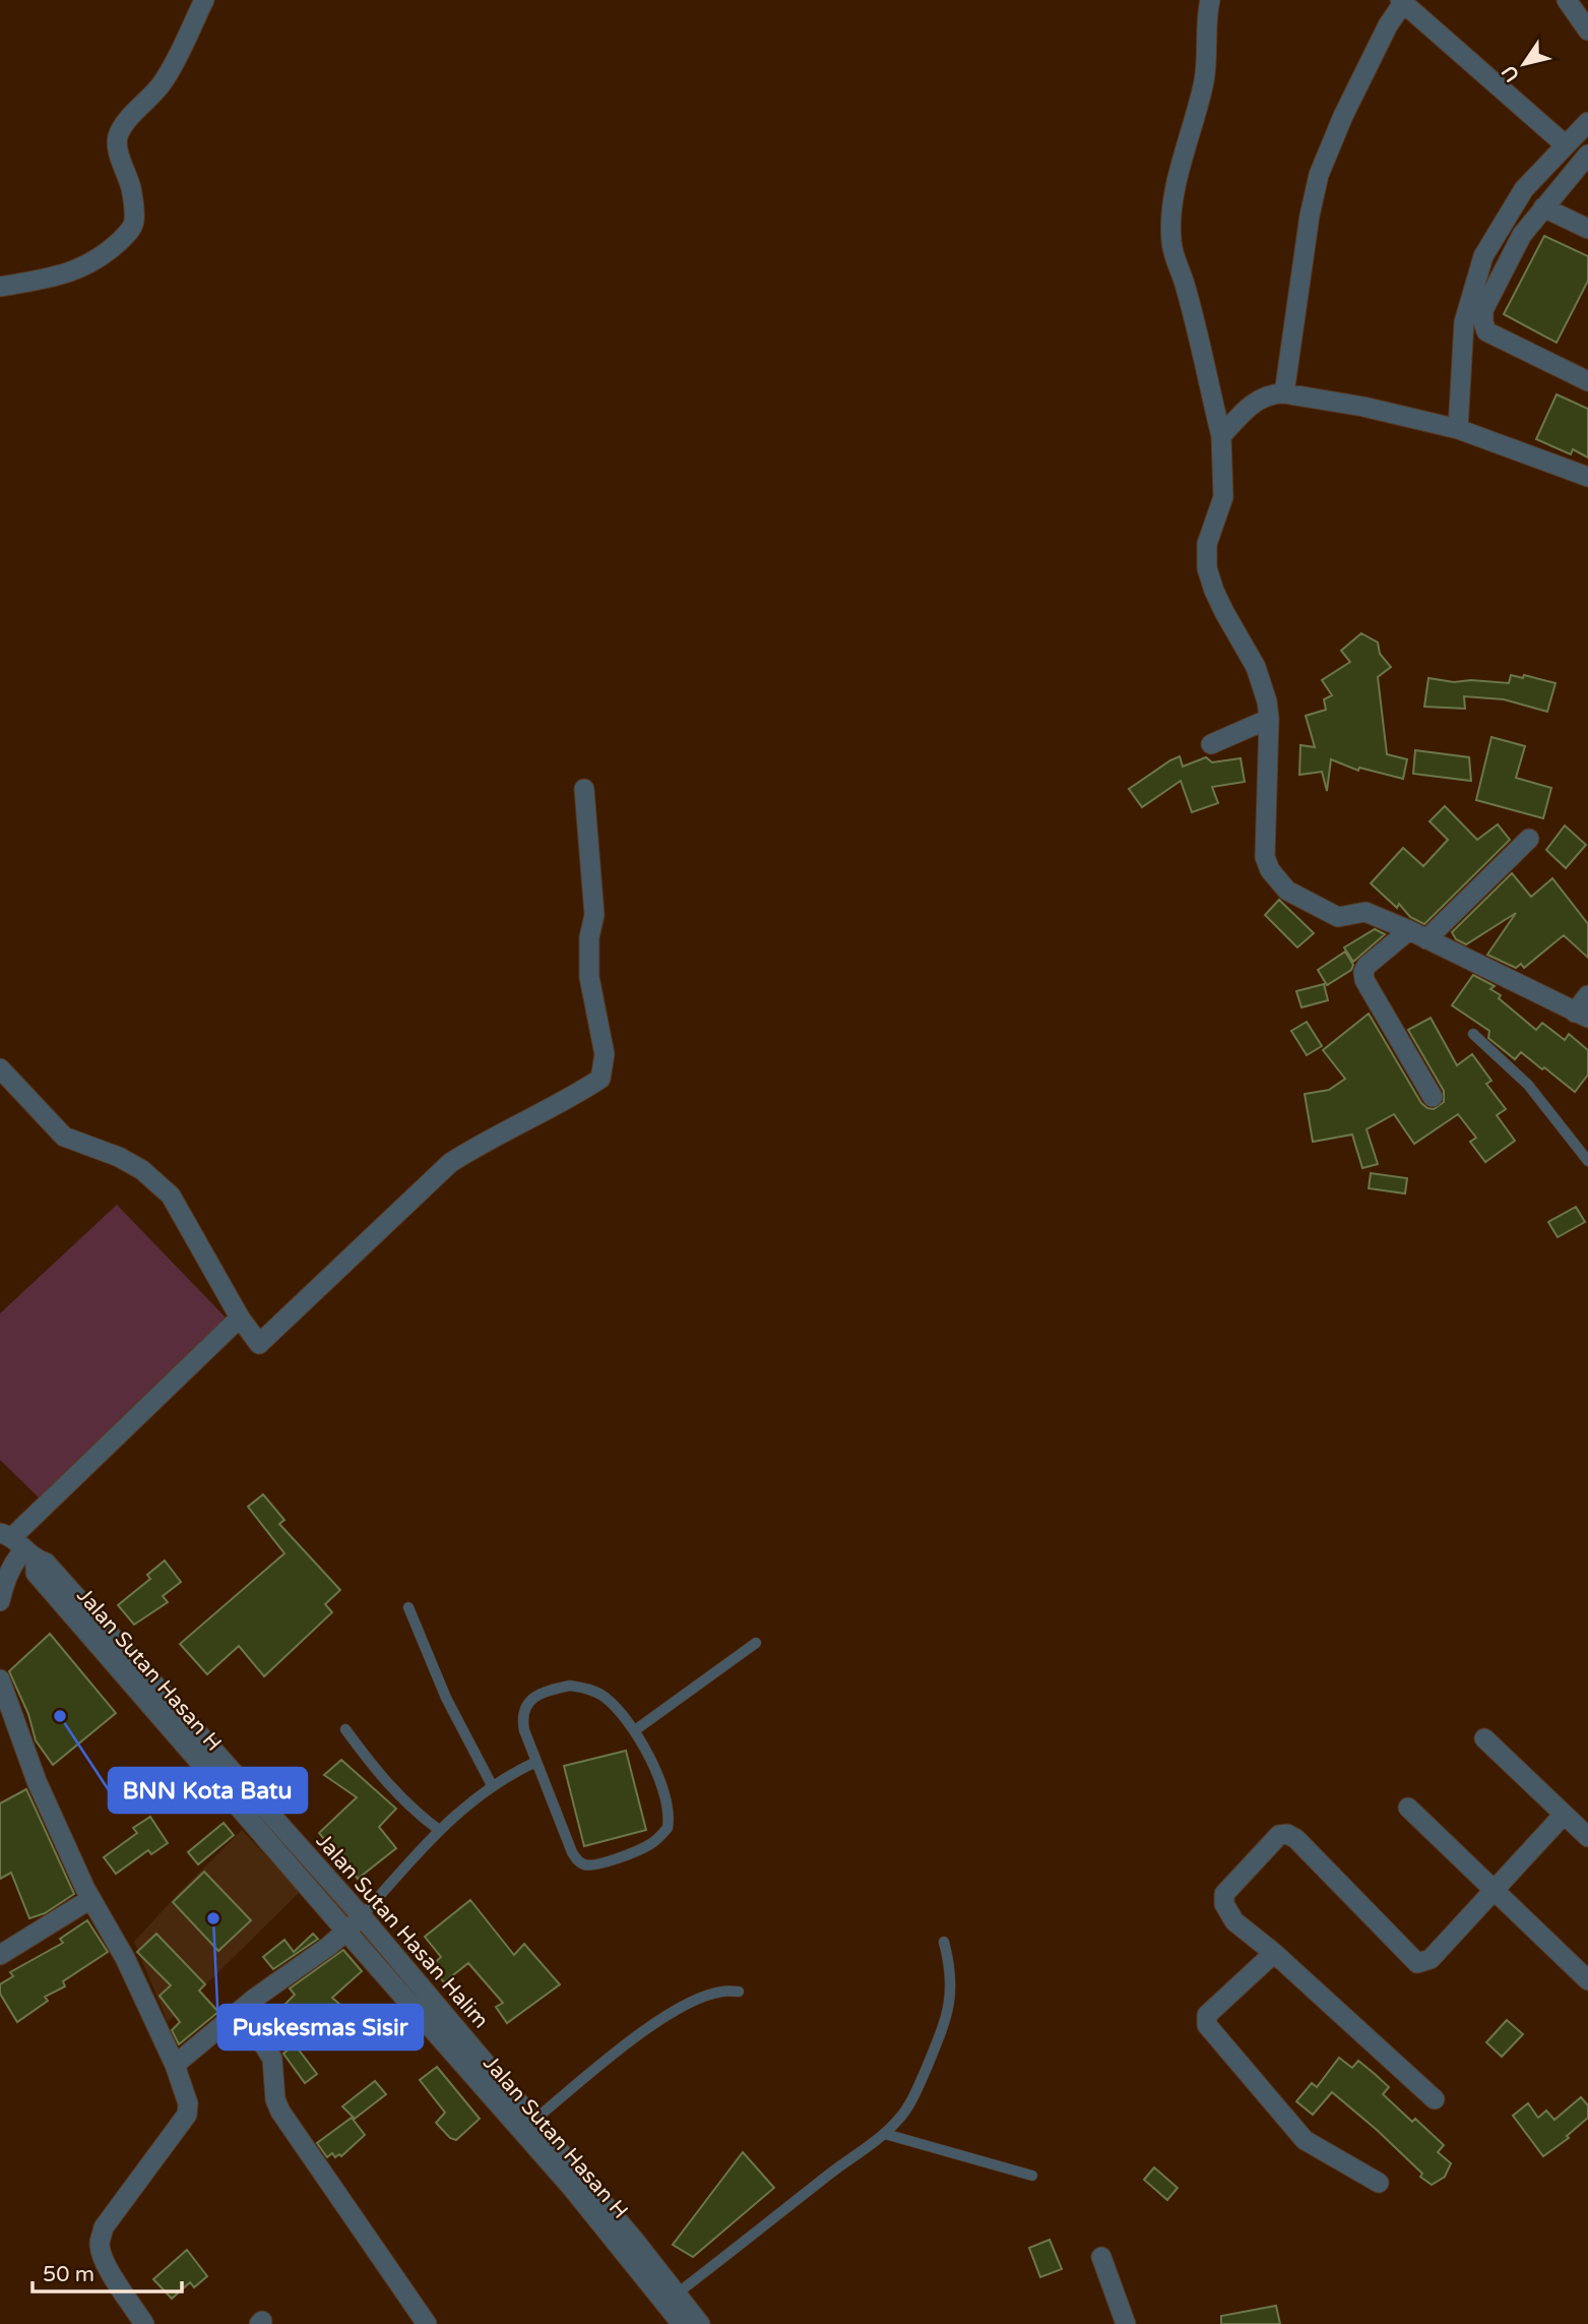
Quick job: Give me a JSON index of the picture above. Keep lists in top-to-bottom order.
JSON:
{
  "streets": {
    "street": ["Jalan Sutan Hasan H", "Jalan Sutan Hasan Halim"]
  },
  "crossings": [
    ["Jalan Sutan Hasan H", "Jalan Sutan Hasan Halim"]
  ],
  "places": ["BNN Kota Batu", "Puskesmas Sisir"],
  "scale_bar": "50 m",
  "north": "bottom left"
}
